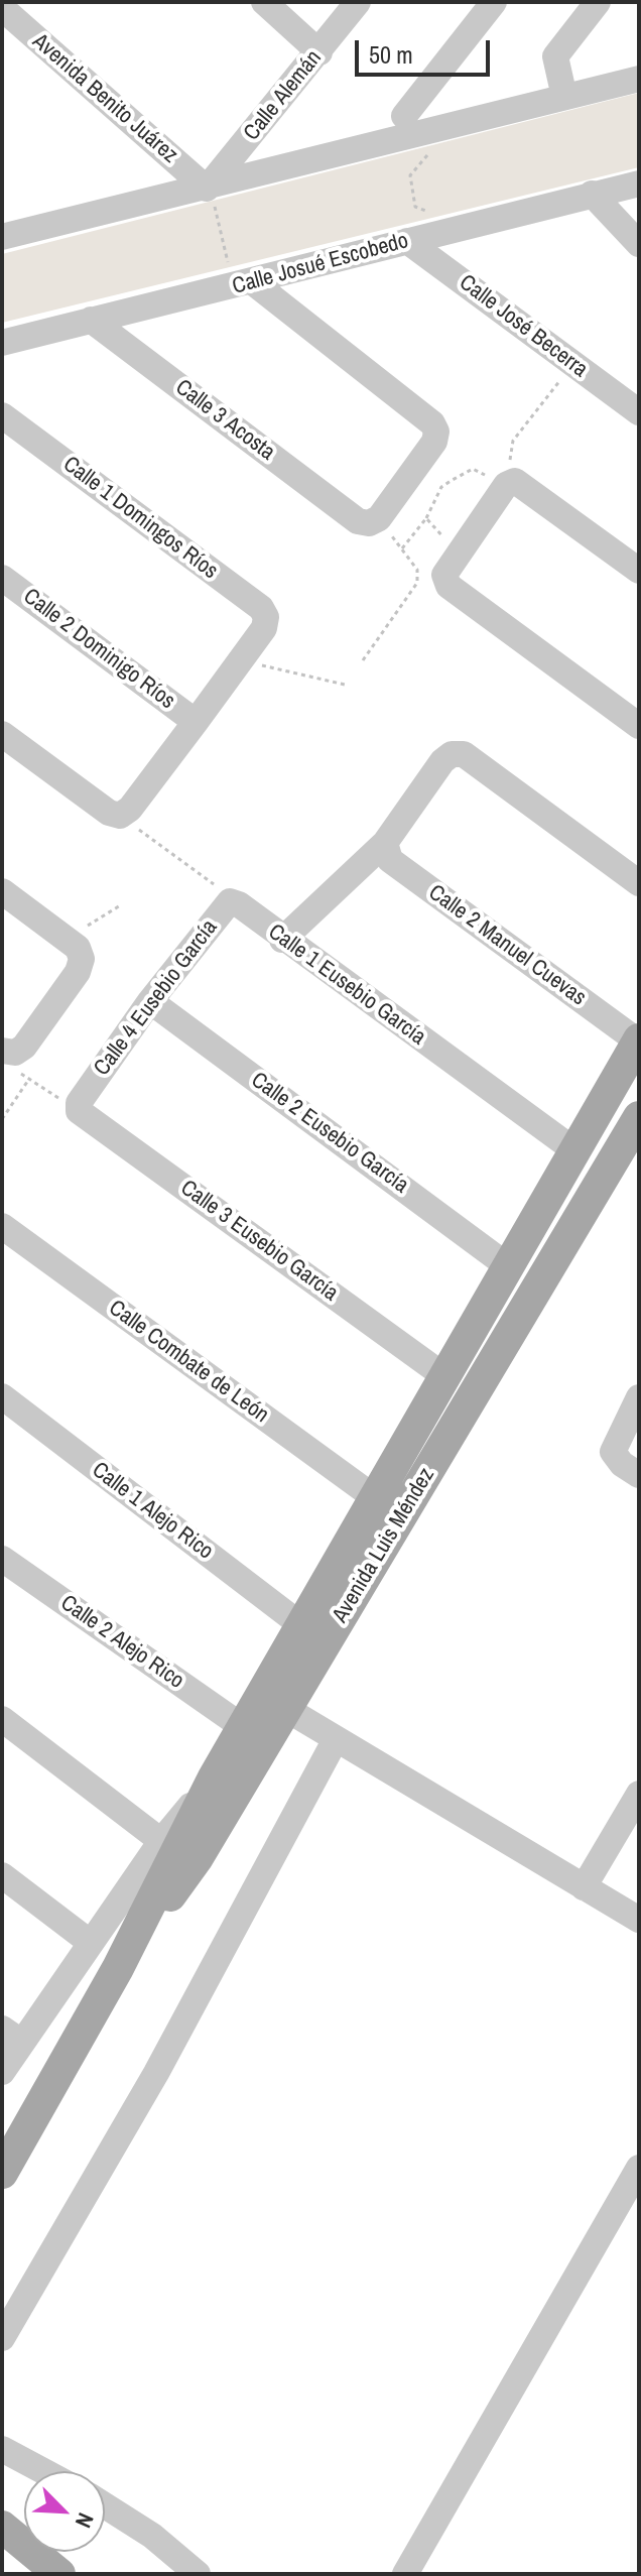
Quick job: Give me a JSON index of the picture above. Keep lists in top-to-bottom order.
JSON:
{
  "streets": {
    "main road": ["Avenida Luis Méndez"],
    "street": [
      "Calle Alemán",
      "Avenida Benito Juárez",
      "Calle Josué Escobedo",
      "Calle José Becerra",
      "Calle 3 Acosta",
      "Calle 1 Domingos Ríos",
      "Calle 2 Dominigo Ríos",
      "Calle 2 Manuel Cuevas",
      "Calle 1 Eusebio García",
      "Calle 4 Eusebio García",
      "Calle 2 Eusebio García",
      "Calle 3 Eusebio García",
      "Calle Combate de León",
      "Calle 1 Alejo Rico",
      "Calle 2 Alejo Rico"
    ]
  },
  "crossings": [
    ["Calle Alemán", "Avenida Benito Juárez"],
    ["Calle Josué Escobedo", "Calle José Becerra"],
    ["Calle Josué Escobedo", "Calle 3 Acosta"],
    ["Calle 2 Manuel Cuevas", "Avenida Luis Méndez"],
    ["Calle 1 Eusebio García", "Calle 4 Eusebio García"],
    ["Calle 1 Eusebio García", "Avenida Luis Méndez"],
    ["Calle 4 Eusebio García", "Calle 2 Eusebio García"],
    ["Calle 4 Eusebio García", "Calle 3 Eusebio García"],
    ["Calle 2 Eusebio García", "Avenida Luis Méndez"],
    ["Calle 3 Eusebio García", "Avenida Luis Méndez"],
    ["Calle Combate de León", "Avenida Luis Méndez"],
    ["Calle 1 Alejo Rico", "Avenida Luis Méndez"],
    ["Avenida Luis Méndez", "Calle 2 Alejo Rico"]
  ],
  "scale_bar": "50 m",
  "north": "bottom right"
}
